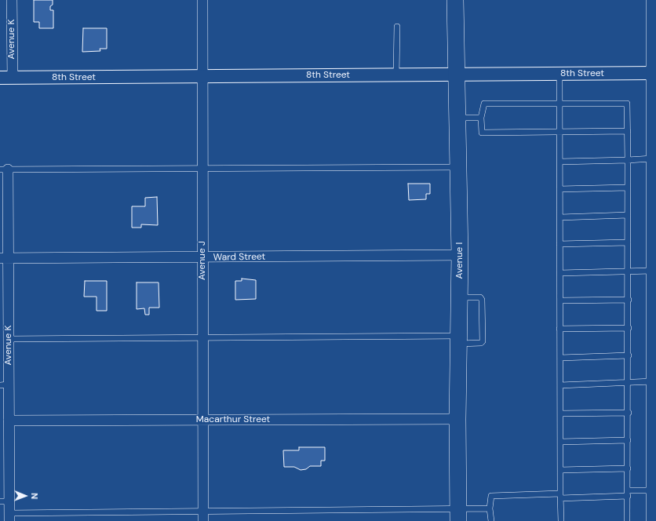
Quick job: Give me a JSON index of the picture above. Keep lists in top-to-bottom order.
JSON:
{
  "streets": {
    "main road": ["Avenue I"],
    "street": [
      "Avenue K",
      "8th Street",
      "Ward Street",
      "Avenue J",
      "Macarthur Street"
    ]
  },
  "crossings": [
    ["Avenue K", "8th Street"],
    ["Avenue K", "Ward Street"],
    ["Avenue K", "Macarthur Street"],
    ["8th Street", "Avenue J"],
    ["8th Street", "Avenue I"],
    ["Ward Street", "Avenue J"],
    ["Ward Street", "Avenue I"],
    ["Avenue J", "Macarthur Street"],
    ["Avenue I", "Macarthur Street"]
  ],
  "north": "right"
}
